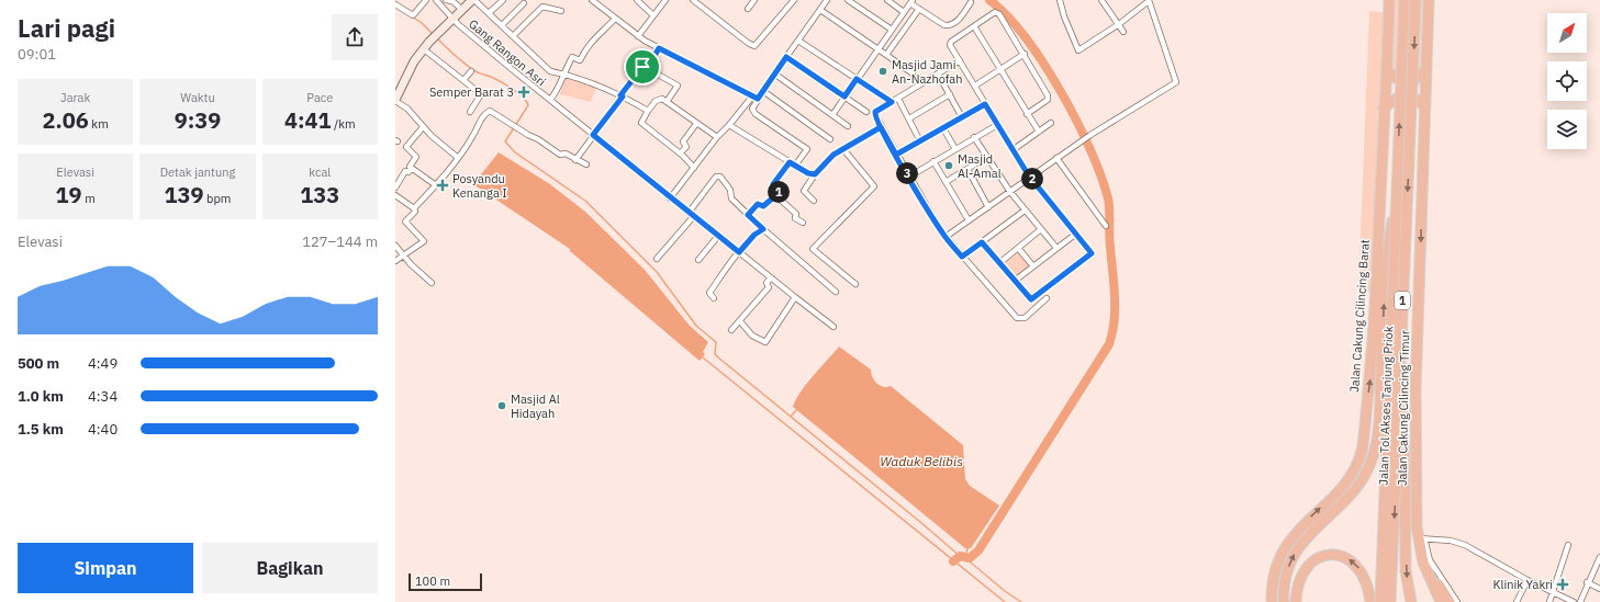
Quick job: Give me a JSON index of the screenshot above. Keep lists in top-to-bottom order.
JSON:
{
  "streets": {
    "highway": [
      "1",
      "Jalan Cakung Cilincing Barat",
      "Jalan Tol Akses Tanjung Priok",
      "Jalan Cakung Cilincing Timur"
    ],
    "street": ["Gang Rangon Asri"]
  },
  "water": ["Waduk Belibis"],
  "places": {
    "other": ["Masjid Jami An-Nazhofah", "Masjid Al-Amal", "Masjid Al Hidayah"],
    "health": ["Semper Barat 3", "Posyandu Kenanga I", "Klinik Yakri"]
  },
  "scale_bar": "100 m",
  "north": "top right",
  "page": {
    "heading": ["Lari pagi", "09:01"],
    "stats": [
      ["Jarak", "2.06 km"],
      ["Waktu", "9:39"],
      ["Pace", "4:41 /km"],
      ["Elevasi", "19 m"],
      ["Detak jantung", "139 bpm"],
      ["kcal", "133"]
    ],
    "pins": ["3", "2", "1"],
    "chart": ["Elevasi", "127–144 m"],
    "list": [
      {
        "name": "500 m",
        "note": "4:49"
      },
      {
        "name": "1.0 km",
        "note": "4:34"
      },
      {
        "name": "1.5 km",
        "note": "4:40"
      }
    ],
    "buttons": ["Simpan", "Bagikan"],
    "scale": "100 m"
  }
}
